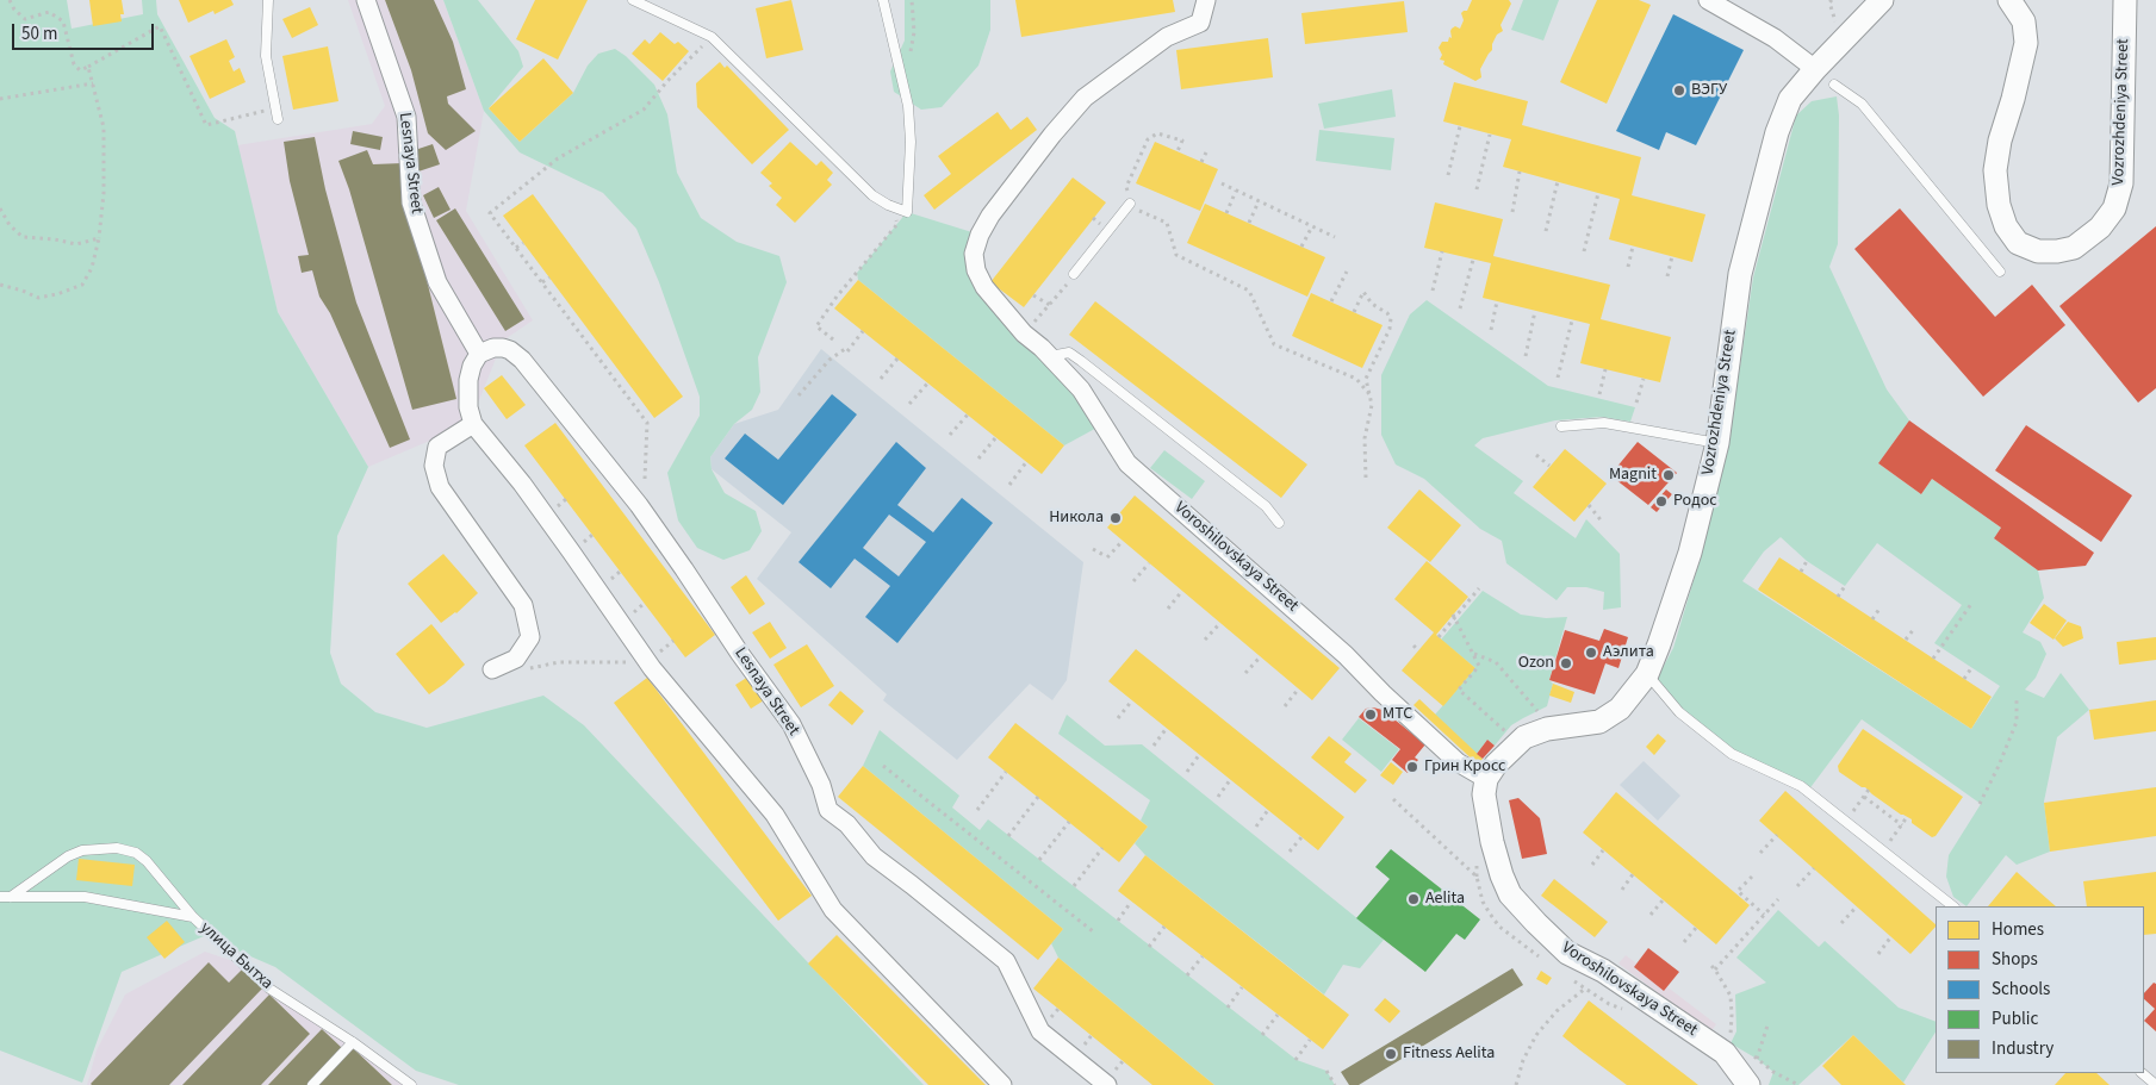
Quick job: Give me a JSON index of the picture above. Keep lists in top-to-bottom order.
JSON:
{
  "streets": {
    "street": ["Vozrozhdeniya Street", "Lesnaya Street", "Voroshilovskaya Street"],
    "lane": ["улица Бытха"]
  },
  "crossings": [
    ["Vozrozhdeniya Street", "Voroshilovskaya Street"]
  ],
  "places": [
    "ВЭГУ",
    "Magnit",
    "Родос",
    "Никола",
    "Аэлита",
    "Ozon",
    "МТС",
    "Грин Кросс",
    "Aelita",
    "Fitness Aelita"
  ],
  "legend": [
    "Homes",
    "Shops",
    "Schools",
    "Public",
    "Industry"
  ],
  "scale_bar": "50 m"
}
